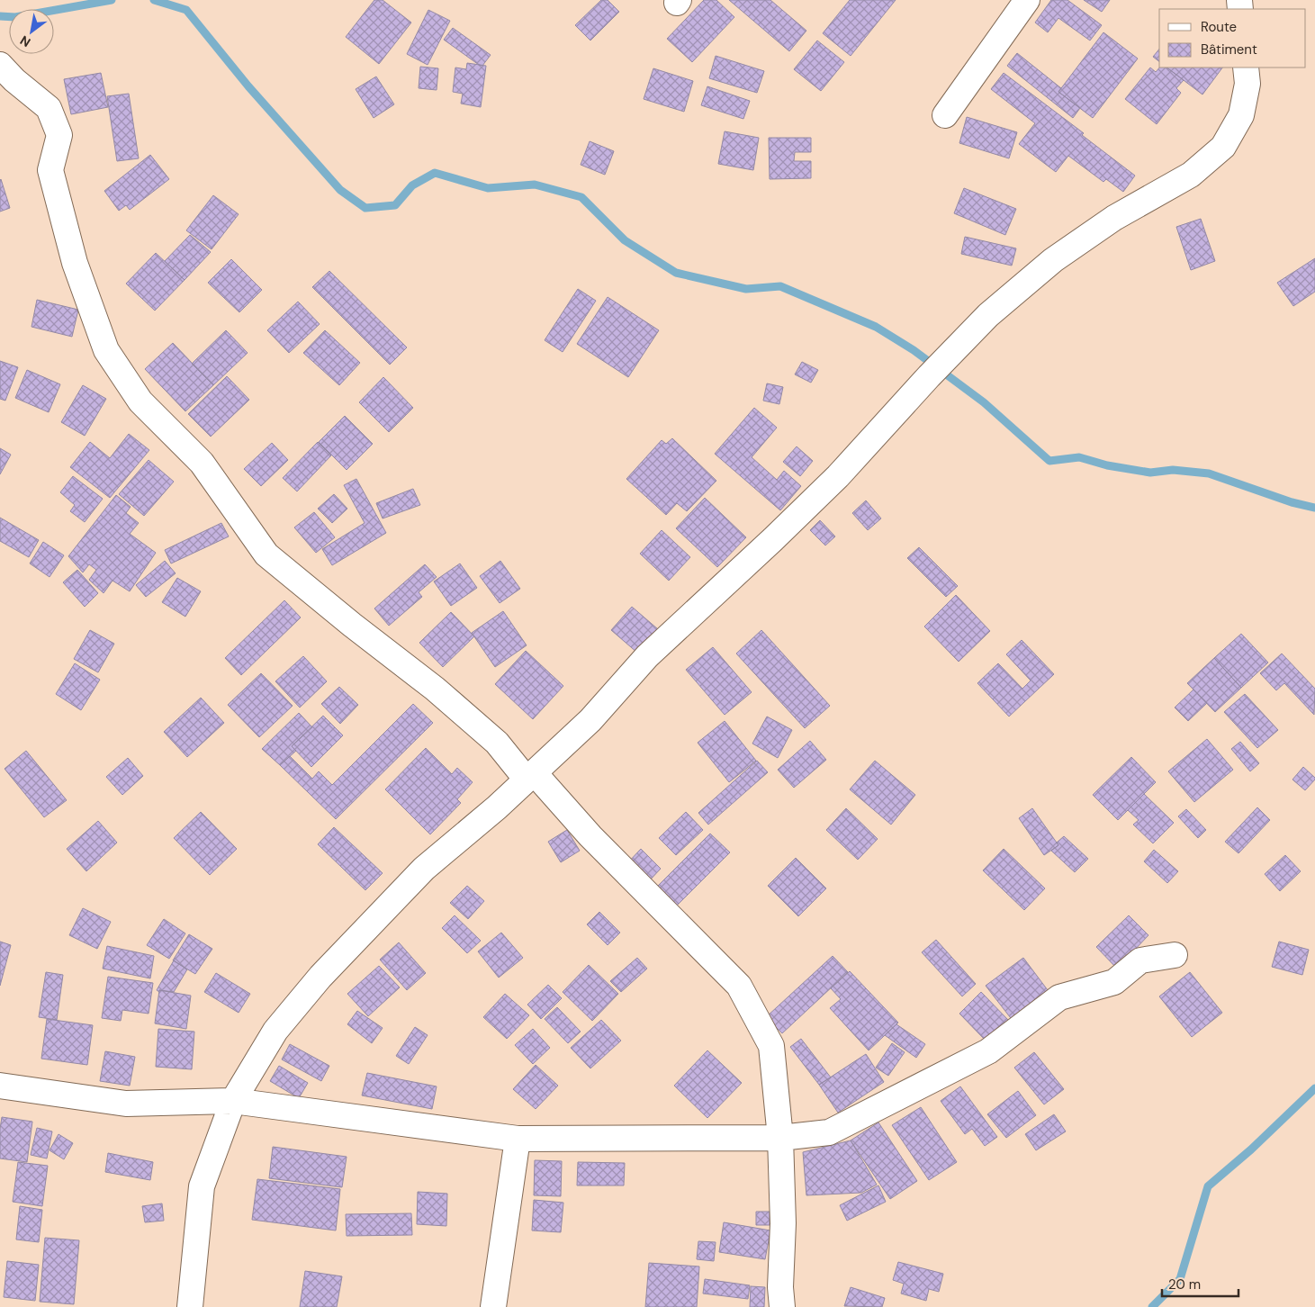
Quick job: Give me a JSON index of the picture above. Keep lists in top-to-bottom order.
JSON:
{
  "legend": ["Route", "Bâtiment"],
  "scale_bar": "20 m",
  "north": "bottom left"
}
